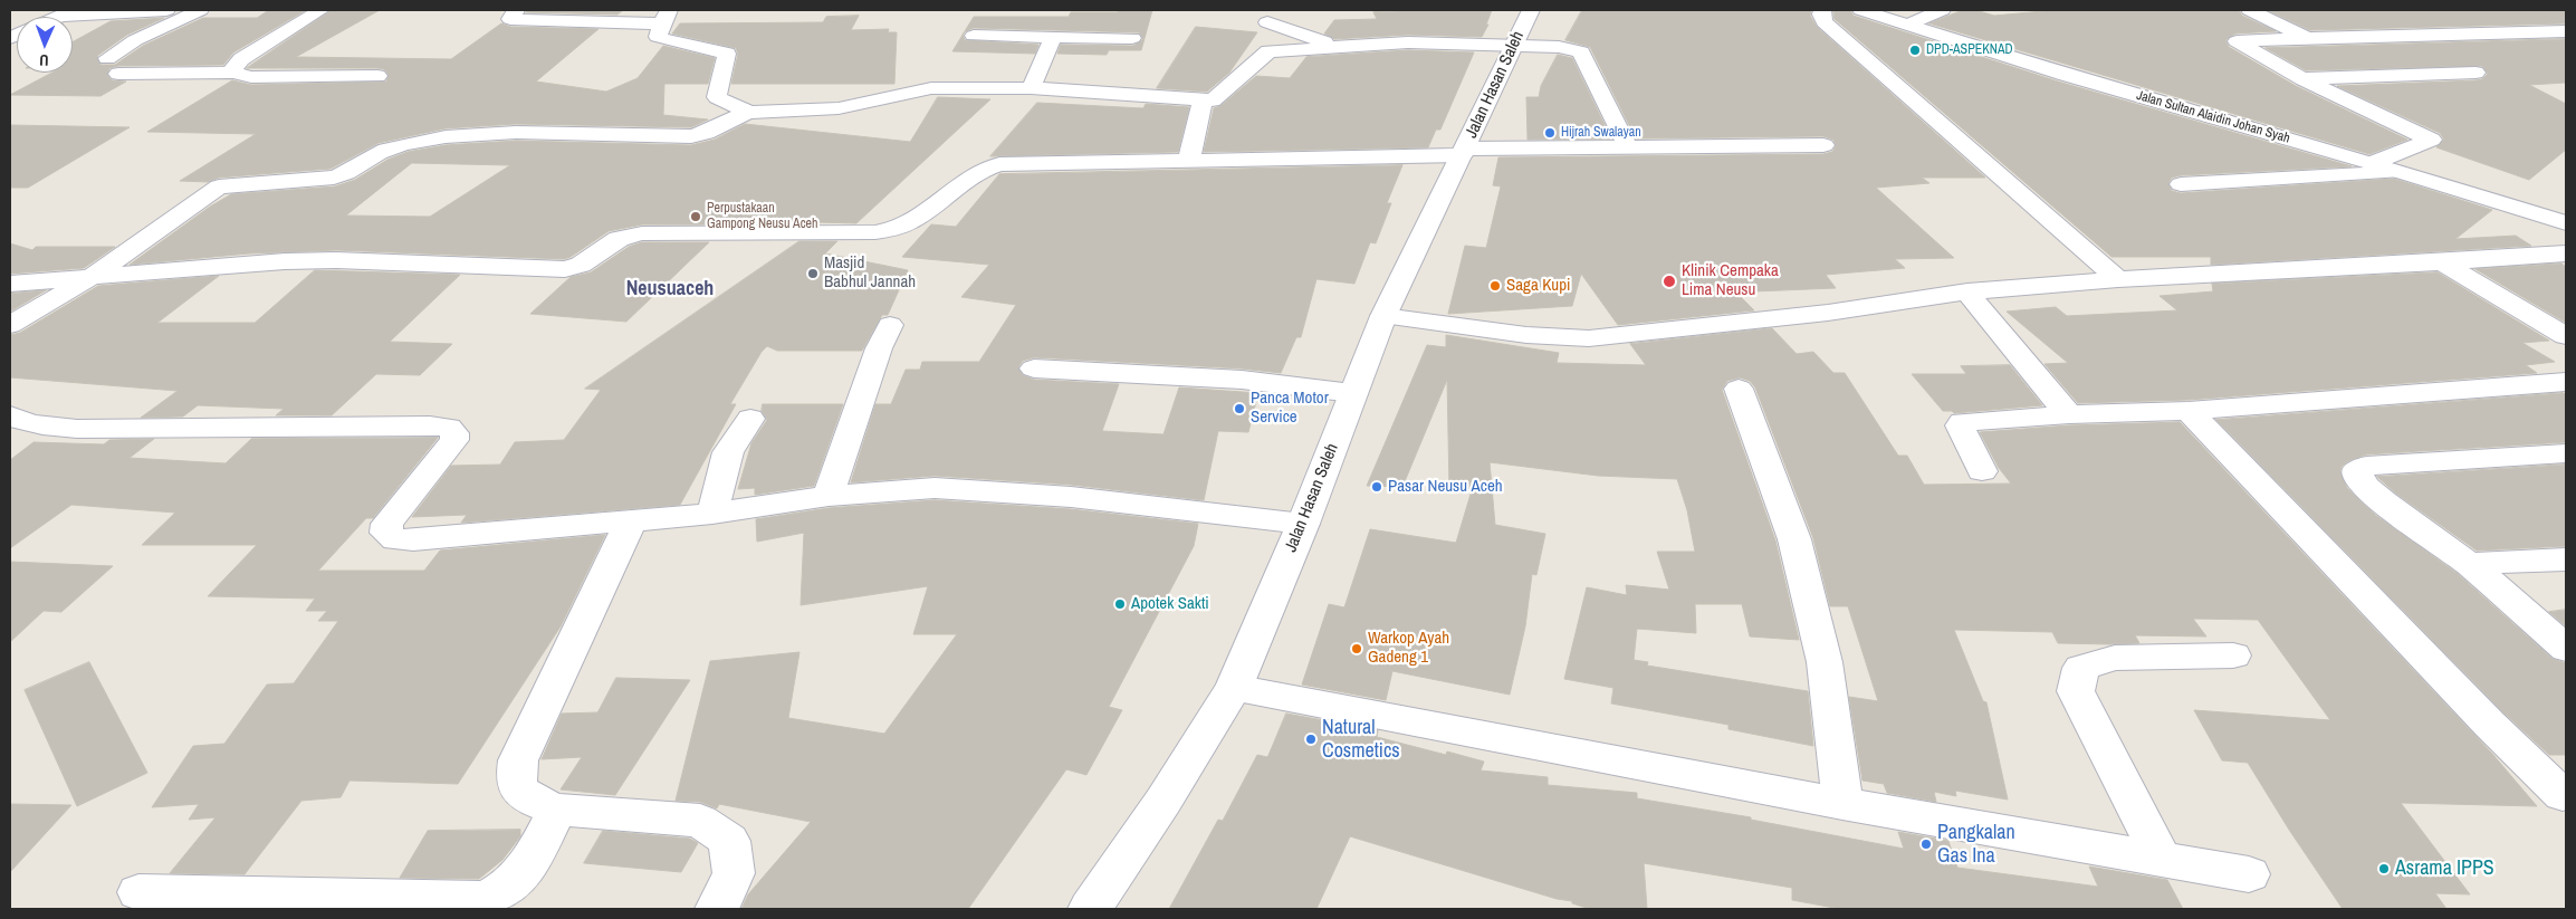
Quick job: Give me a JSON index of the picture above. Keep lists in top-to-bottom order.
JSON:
{
  "streets": {
    "street": ["Jalan Hasan Saleh", "Jalan Sultan Alaidin Johan Syah"]
  },
  "districts": ["Neusuaceh"],
  "places": [
    "DPD-ASPEKNAD",
    "Hijrah Swalayan",
    "Perpustakaan Gampong Neusu Aceh",
    "Masjid Babhul Jannah",
    "Klinik Cempaka Lima Neusu",
    "Saga Kupi",
    "Panca Motor Service",
    "Pasar Neusu Aceh",
    "Apotek Sakti",
    "Warkop Ayah Gadeng 1",
    "Natural Cosmetics",
    "Pangkalan Gas Ina",
    "Asrama IPPS"
  ],
  "north": "bottom"
}
